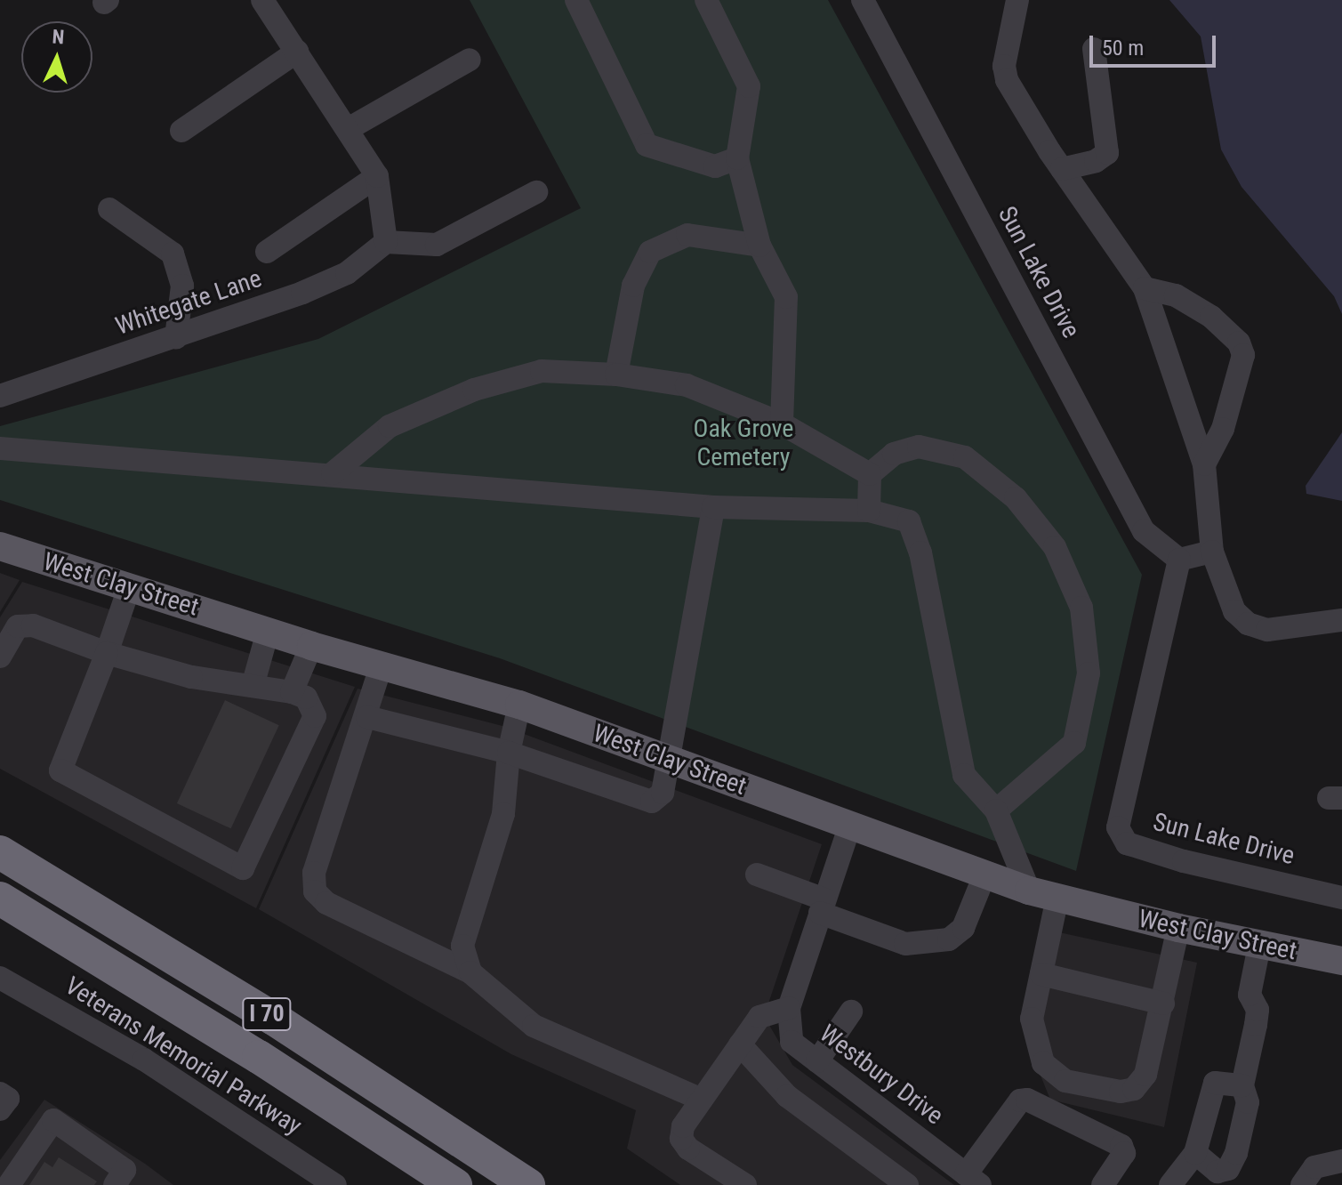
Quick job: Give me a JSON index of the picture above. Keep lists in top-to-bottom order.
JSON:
{
  "streets": {
    "highway": ["I 70"],
    "main road": ["West Clay Street"],
    "street": [
      "Sun Lake Drive",
      "Whitegate Lane",
      "Veterans Memorial Parkway",
      "Westbury Drive"
    ]
  },
  "crossings": [
    ["West Clay Street", "Westbury Drive"]
  ],
  "parks": ["Oak Grove Cemetery"],
  "scale_bar": "50 m",
  "north": "top"
}
